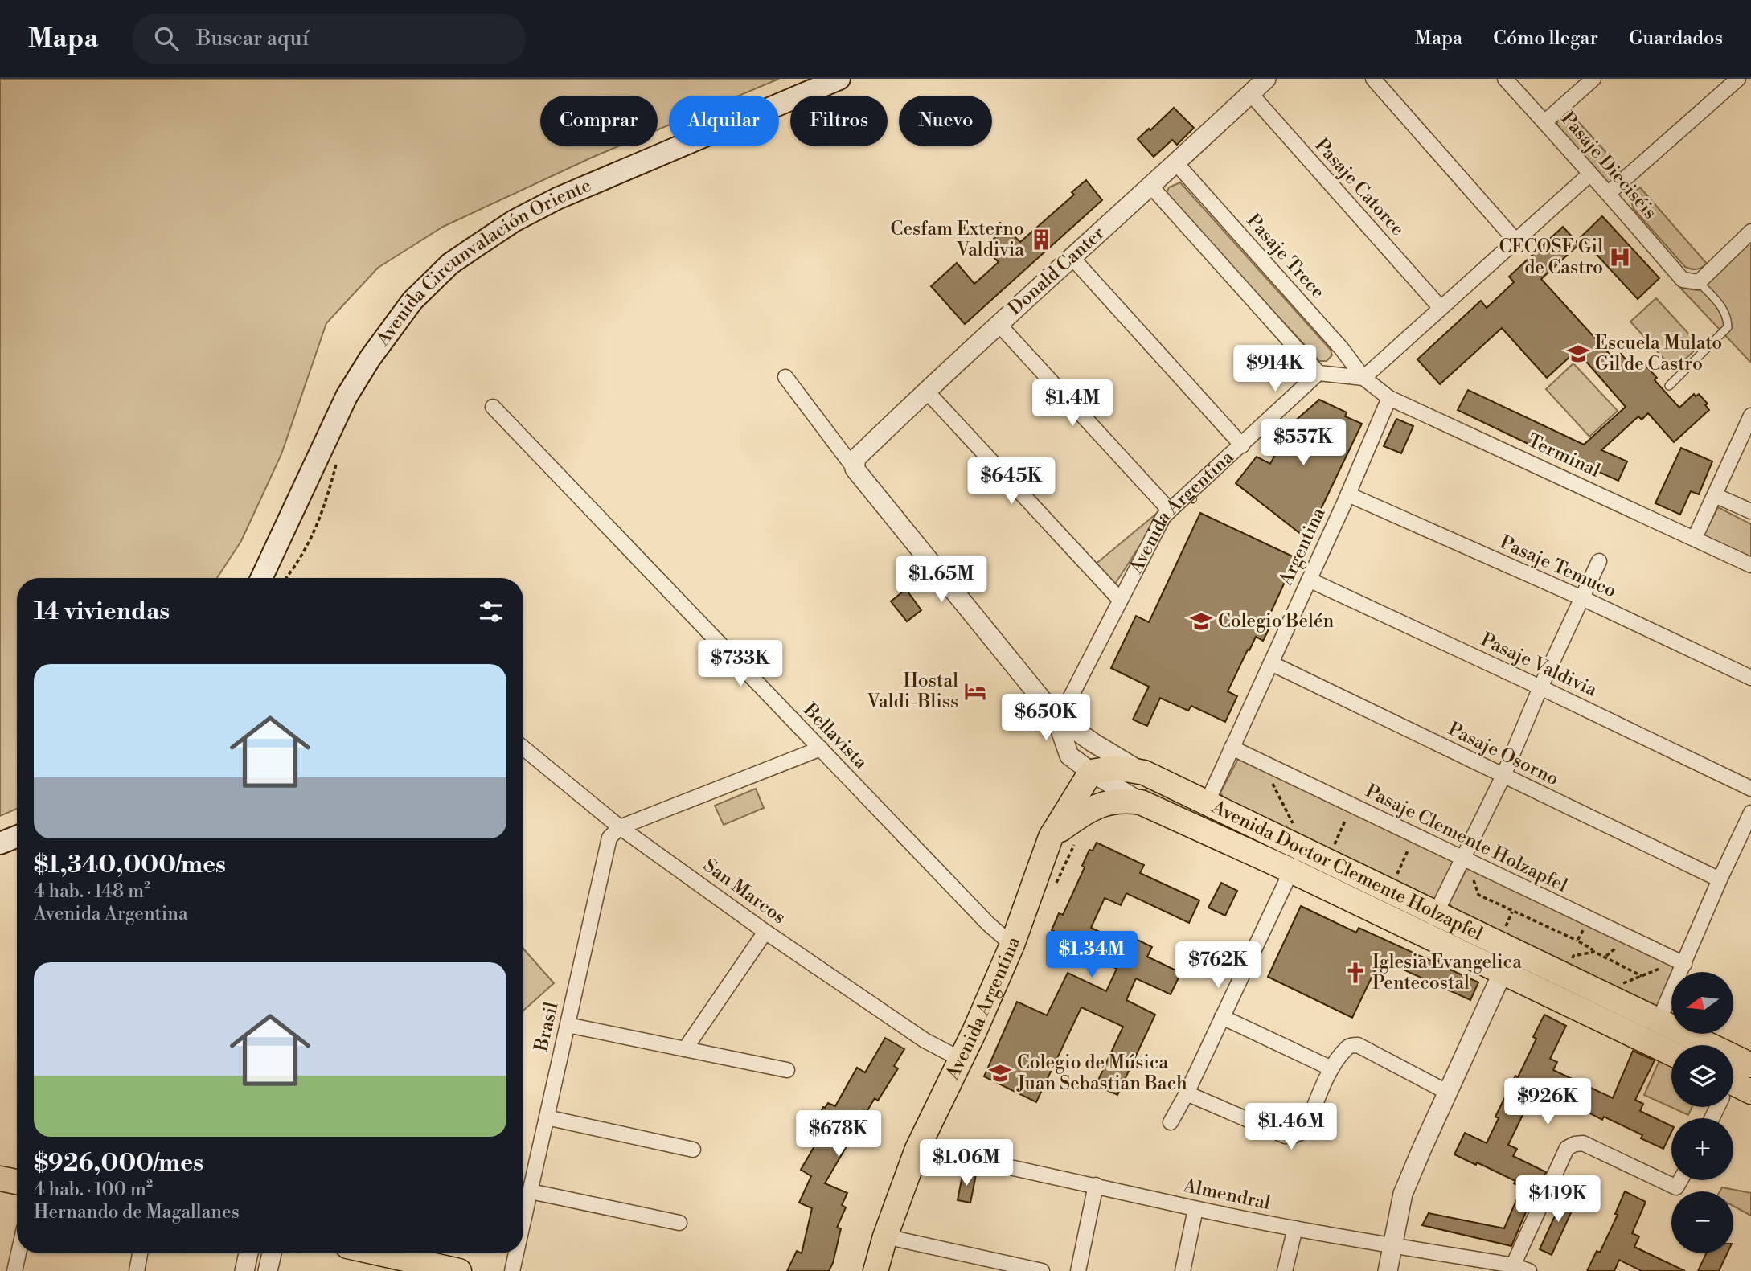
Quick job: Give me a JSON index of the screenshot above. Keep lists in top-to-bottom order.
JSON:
{
  "streets": {
    "main road": ["Avenida Circunvalación Oriente", "Avenida Argentina", "Avenida Doctor Clemente Holzapfel"],
    "street": [
      "Pasaje Dieciséis",
      "Pasaje Catorce",
      "Pasaje Trece",
      "Donald Canter",
      "Terminal",
      "Argentina",
      "Pasaje Temuco",
      "Pasaje Valdivia",
      "Bellavista",
      "Pasaje Osorno",
      "Pasaje Clemente Holzapfel",
      "San Marcos",
      "Brasil",
      "Almendral"
    ]
  },
  "crossings": [
    ["Pasaje Catorce", "Donald Canter"],
    ["Pasaje Trece", "Donald Canter"],
    ["Pasaje Trece", "Terminal"],
    ["Donald Canter", "Avenida Doctor Clemente Holzapfel"],
    ["Terminal", "Argentina"],
    ["Avenida Argentina", "Bellavista"],
    ["Avenida Argentina", "Avenida Doctor Clemente Holzapfel"],
    ["Avenida Argentina", "San Marcos"],
    ["Avenida Argentina", "Almendral"],
    ["Argentina", "Pasaje Temuco"],
    ["Argentina", "Pasaje Valdivia"],
    ["Argentina", "Pasaje Osorno"],
    ["Argentina", "Pasaje Clemente Holzapfel"],
    ["Argentina", "Avenida Doctor Clemente Holzapfel"],
    ["San Marcos", "Brasil"]
  ],
  "places": {
    "building": ["Cesfam Externo Valdivia"],
    "hospital": ["CECOSF Gil de Castro"],
    "school or university": ["Escuela Mulato Gil de Castro", "Colegio Belén", "Colegio de Música Juan Sebastian Bach"],
    "hotel": ["Hostal Valdi-Bliss"],
    "church": ["Iglesia Evangelica Pentecostal"]
  },
  "north": "left",
  "page": {
    "header": "Mapa",
    "search": "Buscar aquí",
    "nav": ["Mapa", "Cómo llegar", "Guardados"],
    "chip": [
      "Comprar",
      "Alquilar",
      "Filtros",
      "Nuevo"
    ],
    "price": [
      "$914K",
      "$1.4M",
      "$557K",
      "$645K",
      "$1.65M",
      "$733K",
      "$650K",
      "$1.34M",
      "$762K",
      "$926K",
      "$1.46M",
      "$678K",
      "$1.06M",
      "$419K"
    ],
    "heading": "14 viviendas",
    "list": [
      {
        "name": "$1,340,000/mes",
        "note": "4 hab. · 148 m² · Avenida Argentina"
      },
      {
        "name": "$926,000/mes",
        "note": "4 hab. · 100 m² · Hernando de Magallanes"
      }
    ],
    "map_buttons": ["+", "−"]
  }
}
